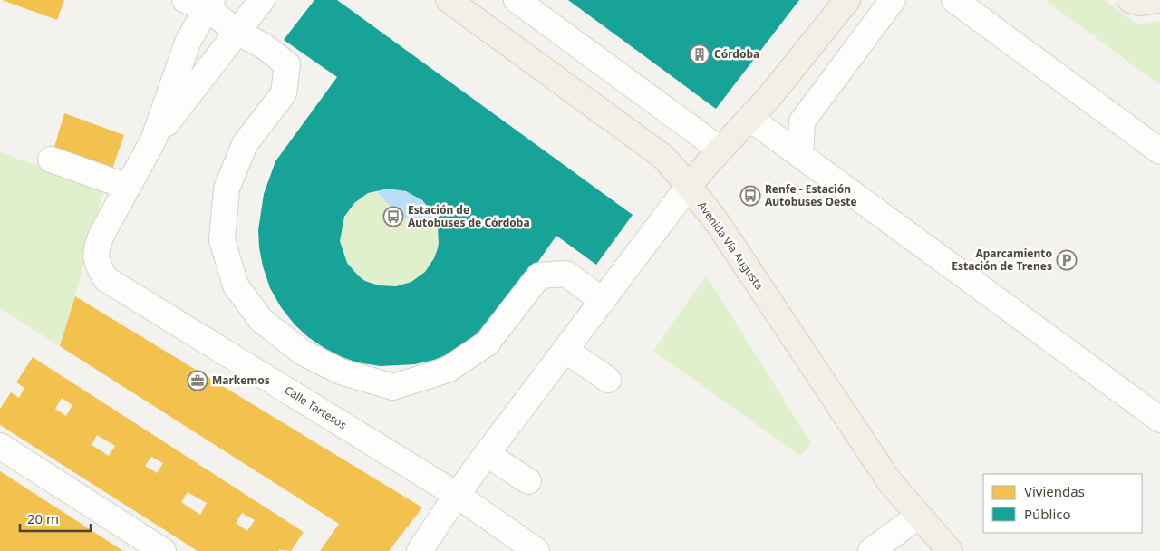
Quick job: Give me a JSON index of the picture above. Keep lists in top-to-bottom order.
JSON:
{
  "streets": {
    "main road": ["Avenida Vía Augusta"],
    "street": ["Calle Tartesos"]
  },
  "places": {
    "building": ["Córdoba"],
    "bus stop": ["Renfe - Estación Autobuses Oeste", "Estación de Autobuses de Córdoba"],
    "parking": ["Aparcamiento Estación de Trenes"],
    "office": ["Markemos"]
  },
  "legend": ["Viviendas", "Público"],
  "scale_bar": "20 m"
}
